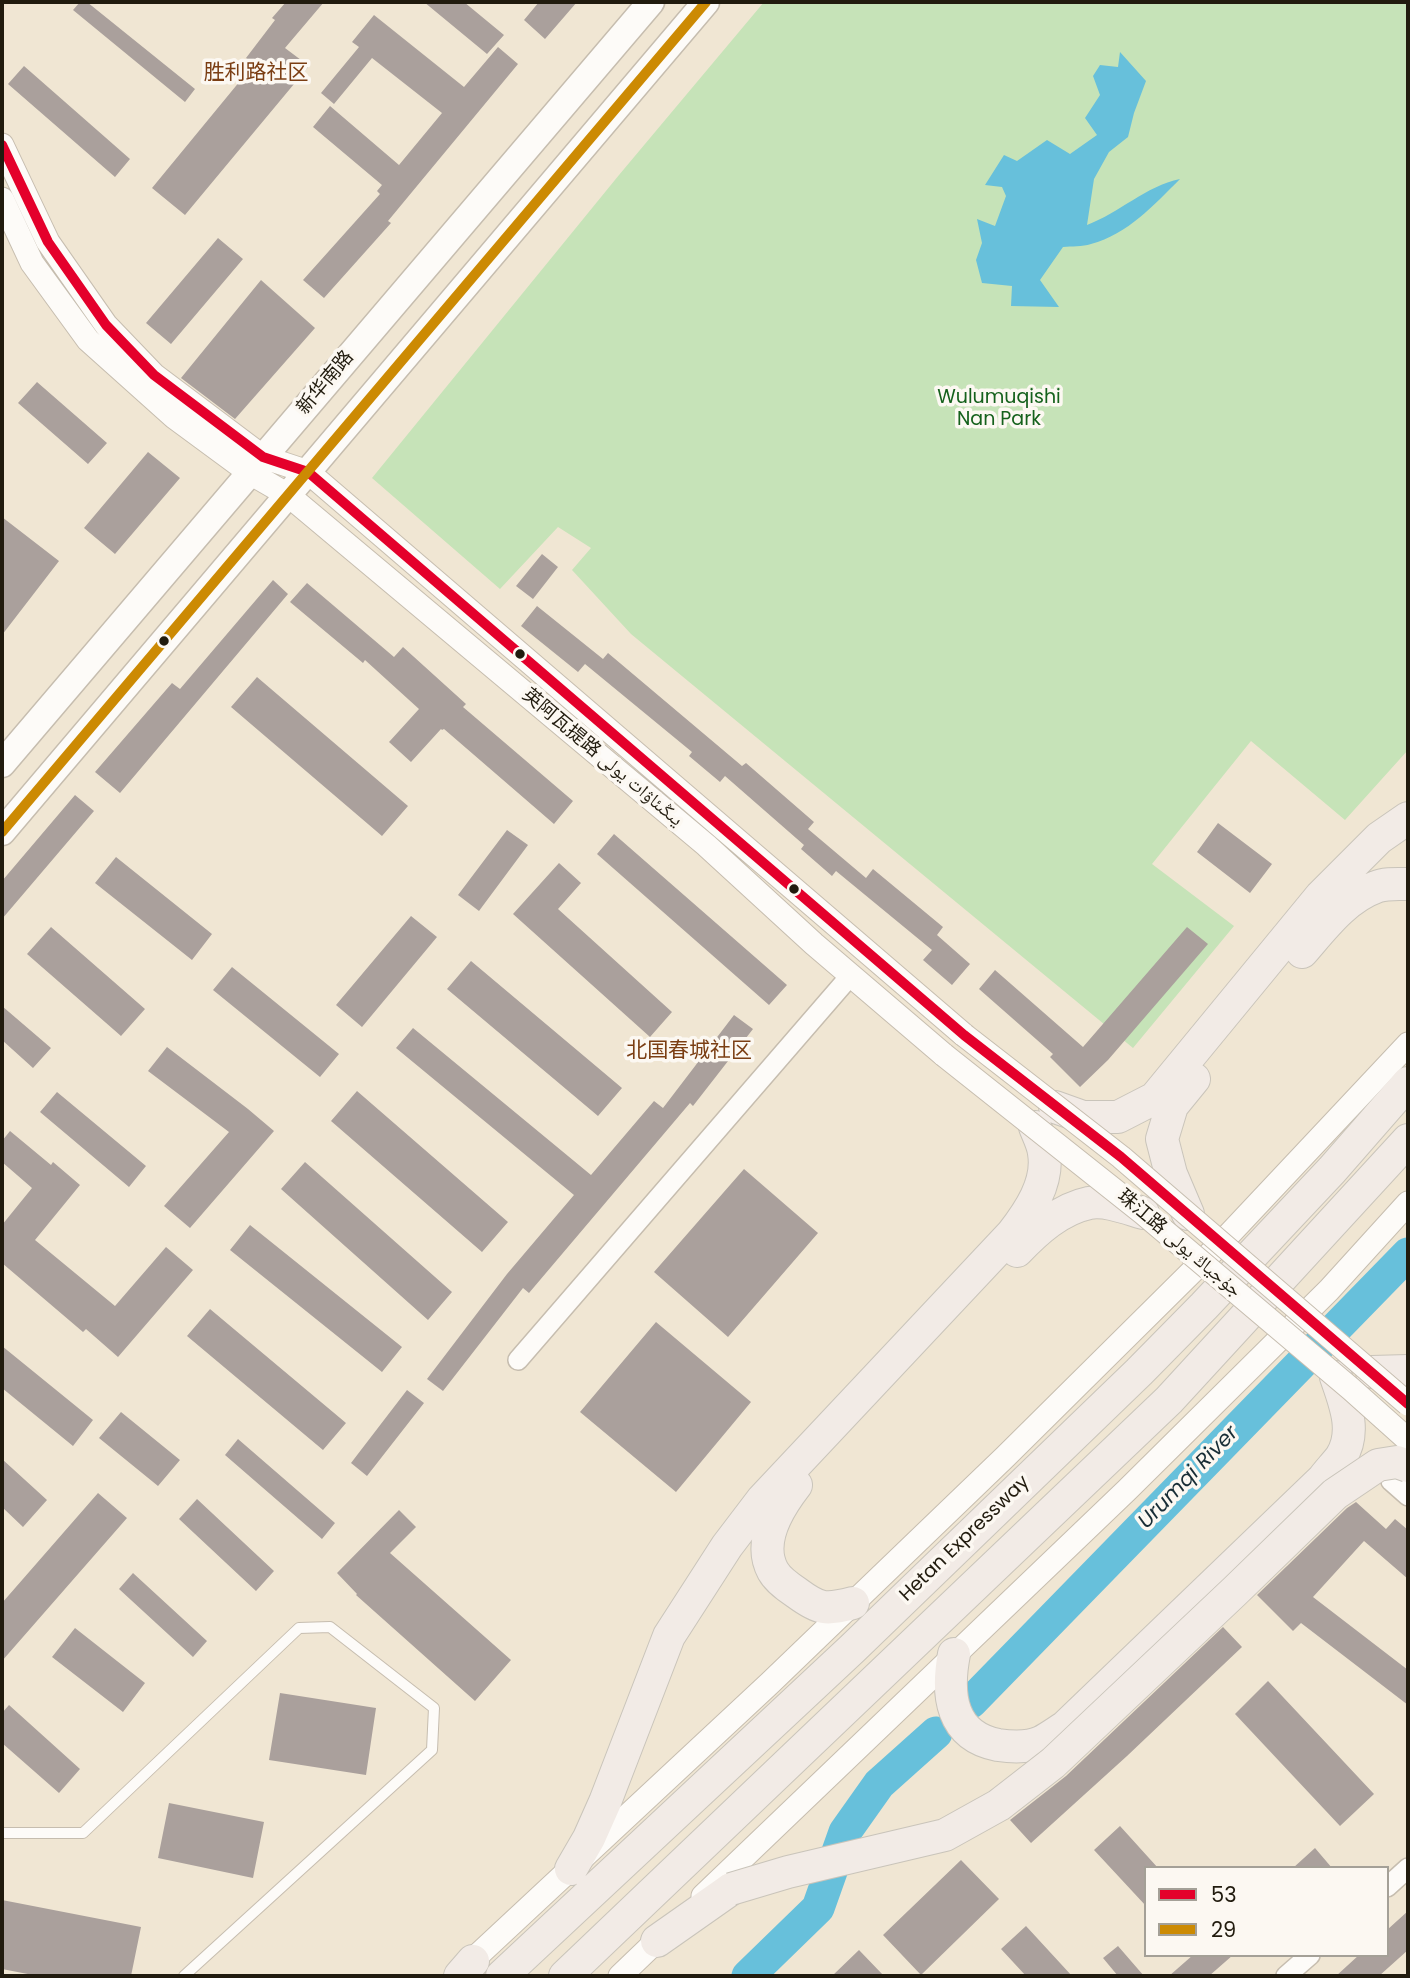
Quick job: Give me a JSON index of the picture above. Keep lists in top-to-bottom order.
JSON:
{
  "streets": {
    "highway": ["Hetan Expressway"],
    "main road": ["新华南路"],
    "street": ["英阿瓦提路 يىڭىئاۋات يولى", "珠江路 جۇجياڭ يولى"]
  },
  "crossings": [
    ["新华南路", "英阿瓦提路 يىڭىئاۋات يولى"],
    ["英阿瓦提路 يىڭىئاۋات يولى", "珠江路 جۇجياڭ يولى"]
  ],
  "districts": ["胜利路社区", "北国春城社区"],
  "water": ["Urumqi River"],
  "parks": ["Wulumuqishi Nan Park"],
  "lines": ["transit line 29", "transit line 53"],
  "legend": ["53", "29"]
}
